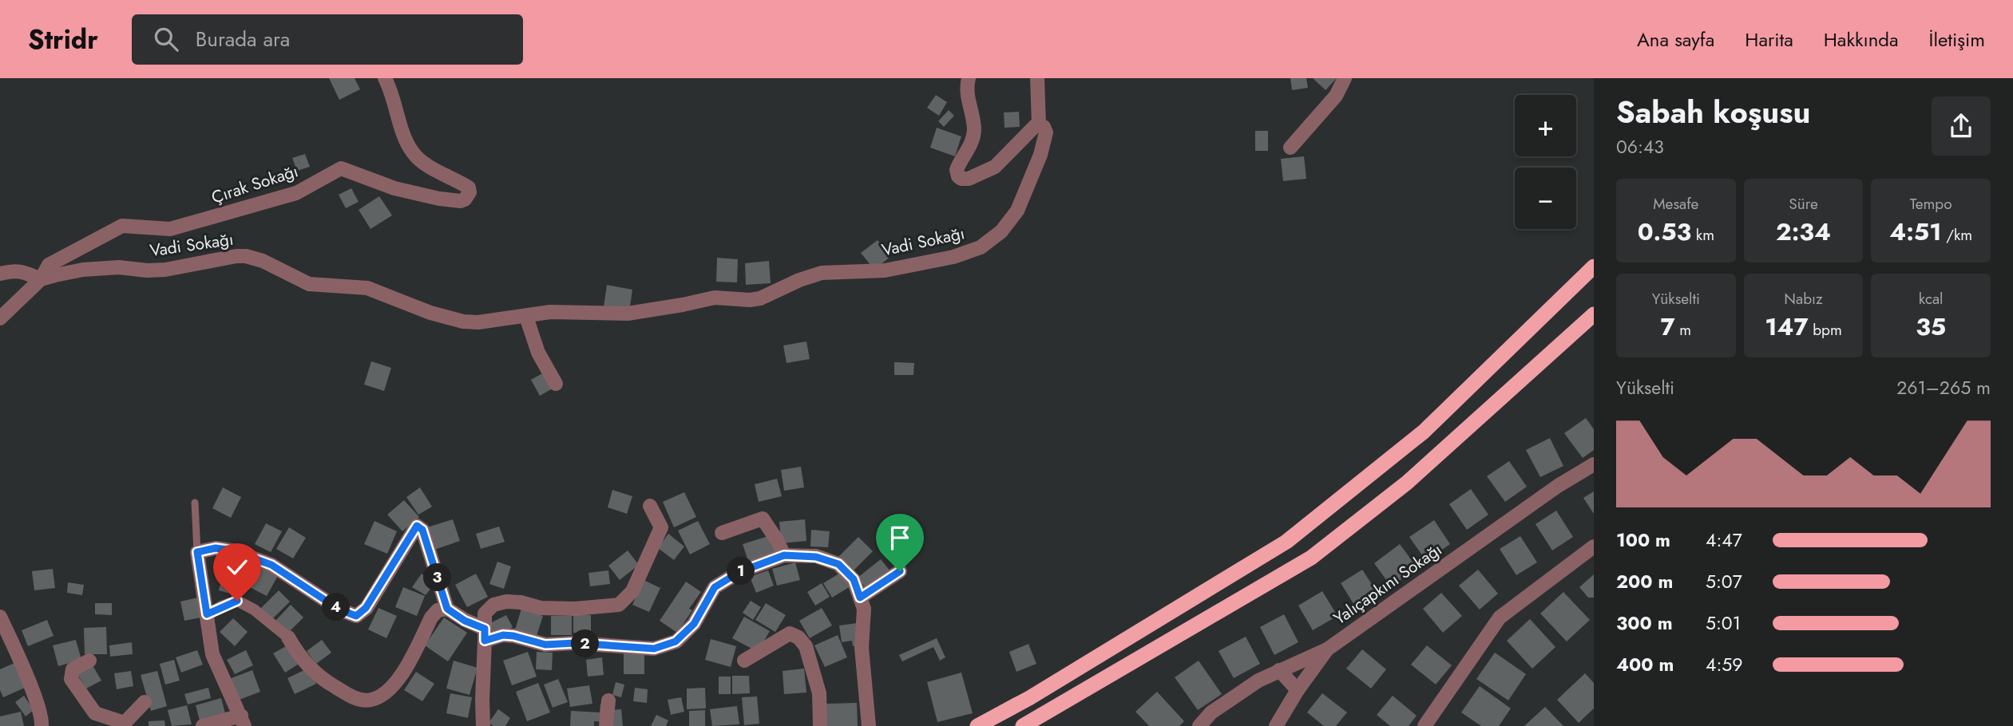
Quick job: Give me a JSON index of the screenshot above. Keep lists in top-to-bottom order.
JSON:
{
  "streets": {
    "street": ["Çırak Sokağı", "Vadi Sokağı", "Yalıçapkını Sokağı"]
  },
  "crossings": [
    ["Çırak Sokağı", "Vadi Sokağı"]
  ],
  "page": {
    "header": "Stridr",
    "search": "Burada ara",
    "nav": [
      "Ana sayfa",
      "Harita",
      "Hakkında",
      "İletişim"
    ],
    "heading": ["Sabah koşusu", "06:43"],
    "map_buttons": ["+", "−"],
    "stats": [
      ["Mesafe", "0.53 km"],
      ["Süre", "2:34"],
      ["Tempo", "4:51 /km"],
      ["Yükselti", "7 m"],
      ["Nabız", "147 bpm"],
      ["kcal", "35"]
    ],
    "chart": ["Yükselti", "261–265 m"],
    "list": [
      {
        "name": "100 m",
        "note": "4:47"
      },
      {
        "name": "200 m",
        "note": "5:07"
      },
      {
        "name": "300 m",
        "note": "5:01"
      },
      {
        "name": "400 m",
        "note": "4:59"
      }
    ],
    "pins": [
      "1",
      "3",
      "4",
      "2"
    ]
  }
}
